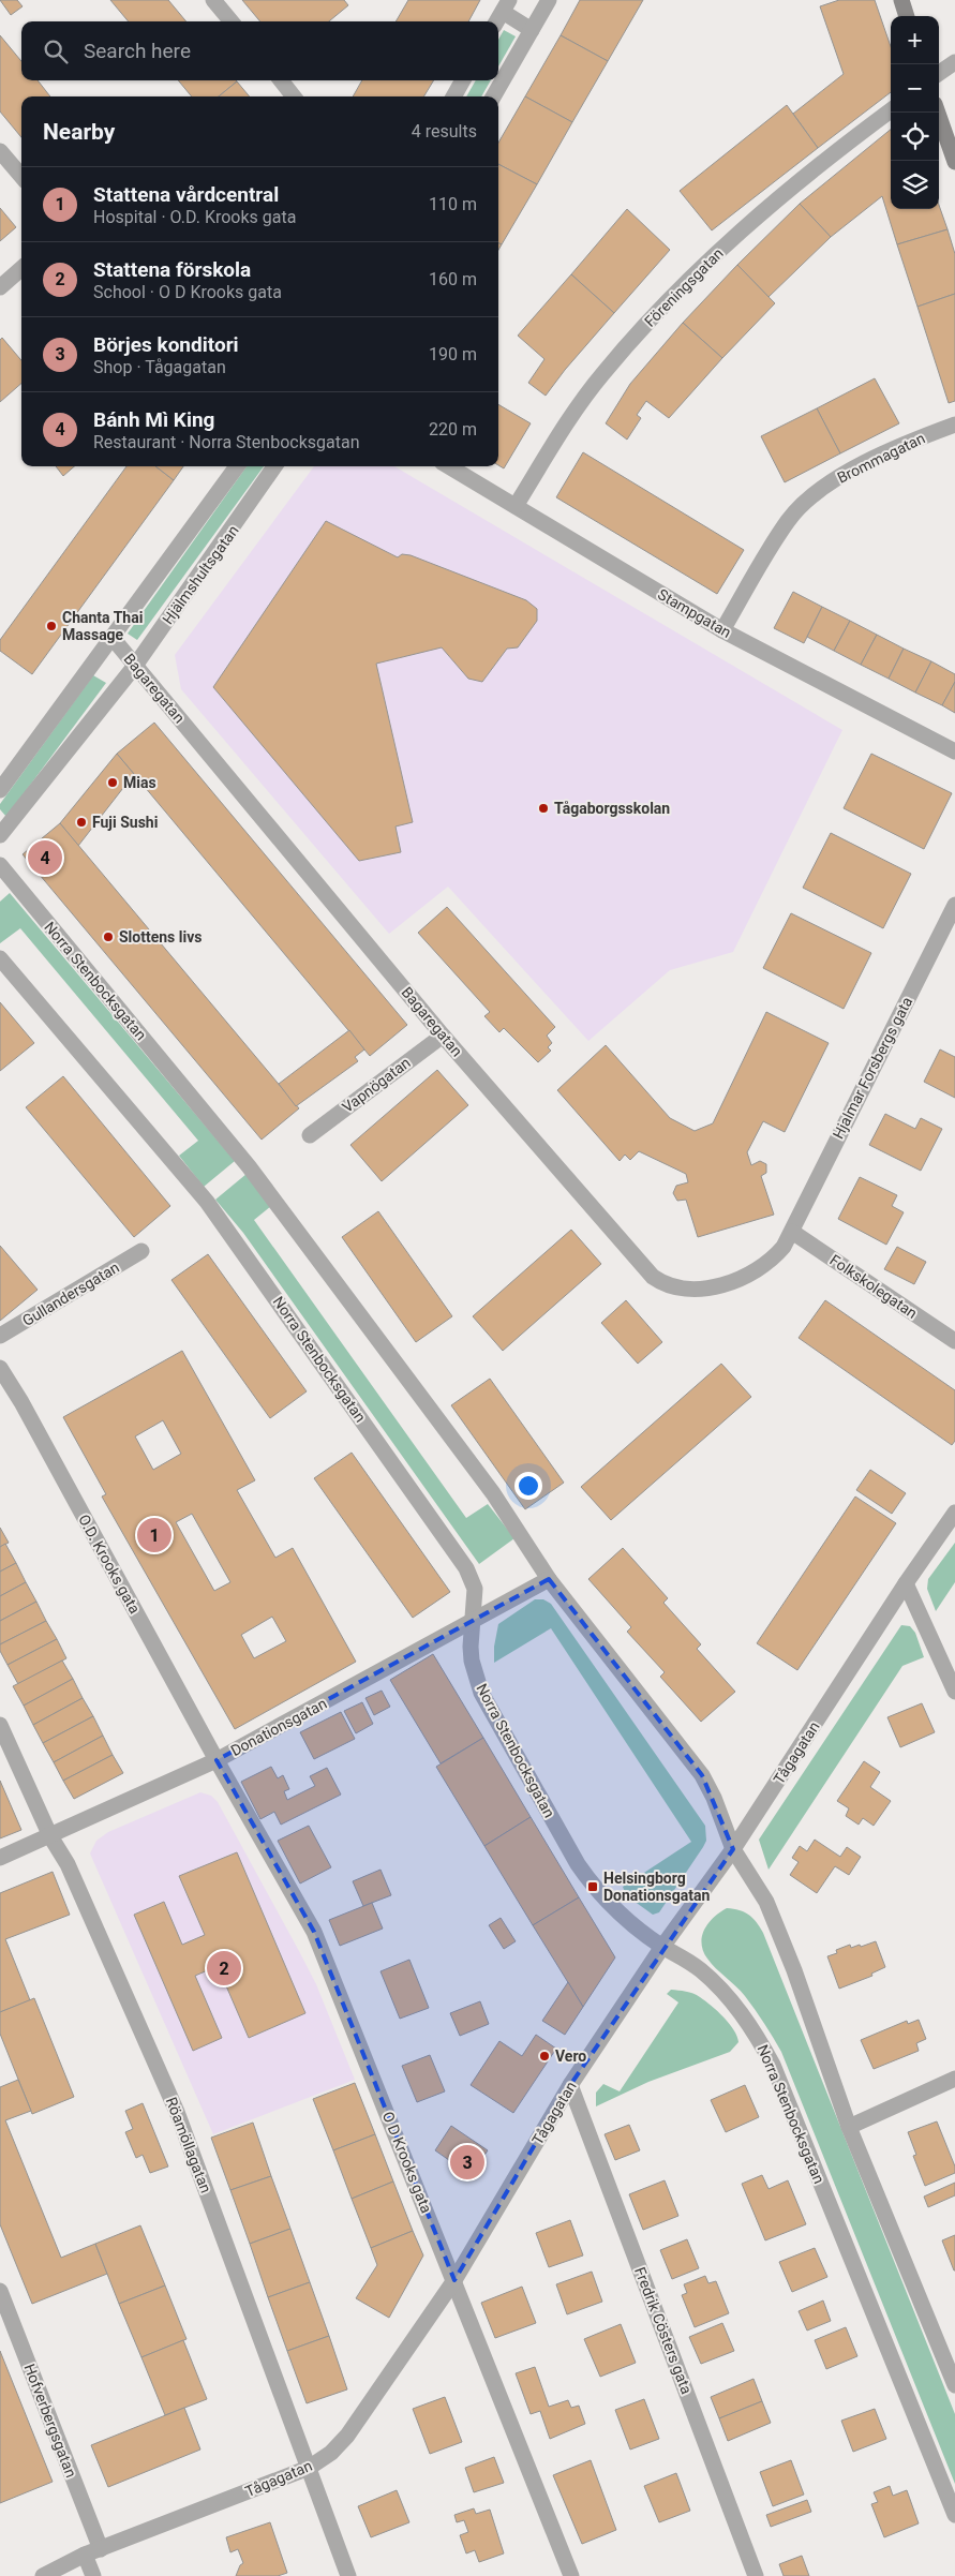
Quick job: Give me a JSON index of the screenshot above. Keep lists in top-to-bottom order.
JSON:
{
  "streets": {
    "street": [
      "Föreningsgatan",
      "Brommagatan",
      "Hjälmshultsgatan",
      "Stampgatan",
      "Bagaregatan",
      "Norra Stenbocksgatan",
      "Hjalmar Forsbergs gata",
      "Vapnögatan",
      "Folkskolegatan",
      "Gullandersgatan",
      "O.D. Krooks gata",
      "Donationsgatan",
      "Tågagatan",
      "Röamöllagatan",
      "O D Krooks gata",
      "Fredrik Cösters gata",
      "Hofverbergsgatan"
    ]
  },
  "crossings": [
    ["Föreningsgatan", "Stampgatan"],
    ["Brommagatan", "Stampgatan"],
    ["Hjälmshultsgatan", "Bagaregatan"],
    ["Bagaregatan", "Hjalmar Forsbergs gata"],
    ["Bagaregatan", "Vapnögatan"],
    ["Bagaregatan", "Folkskolegatan"],
    ["Norra Stenbocksgatan", "Donationsgatan"],
    ["Norra Stenbocksgatan", "Tågagatan"],
    ["Hjalmar Forsbergs gata", "Folkskolegatan"],
    ["O.D. Krooks gata", "Donationsgatan"],
    ["O.D. Krooks gata", "O D Krooks gata"],
    ["Donationsgatan", "Röamöllagatan"],
    ["Donationsgatan", "O D Krooks gata"],
    ["Tågagatan", "Röamöllagatan"],
    ["Tågagatan", "O D Krooks gata"],
    ["Tågagatan", "Fredrik Cösters gata"],
    ["Tågagatan", "Hofverbergsgatan"]
  ],
  "places": {
    "other": [
      "Chanta Thai Massage",
      "Mias",
      "Tågaborgsskolan",
      "Fuji Sushi",
      "Slottens livs",
      "Vero"
    ],
    "transit": ["Helsingborg Donationsgatan"]
  },
  "page": {
    "map_buttons": ["+", "−"],
    "search": "Search here",
    "heading": ["Nearby", "4 results"],
    "list": [
      {
        "mark": "1",
        "name": "Stattena vårdcentral",
        "note": "Hospital · O.D. Krooks gata",
        "value": "110 m"
      },
      {
        "mark": "2",
        "name": "Stattena förskola",
        "note": "School · O D Krooks gata",
        "value": "160 m"
      },
      {
        "mark": "3",
        "name": "Börjes konditori",
        "note": "Shop · Tågagatan",
        "value": "190 m"
      },
      {
        "mark": "4",
        "name": "Bánh Mì King",
        "note": "Restaurant · Norra Stenbocksgatan",
        "value": "220 m"
      }
    ],
    "pins": [
      "4",
      "1",
      "2",
      "3"
    ]
  }
}
